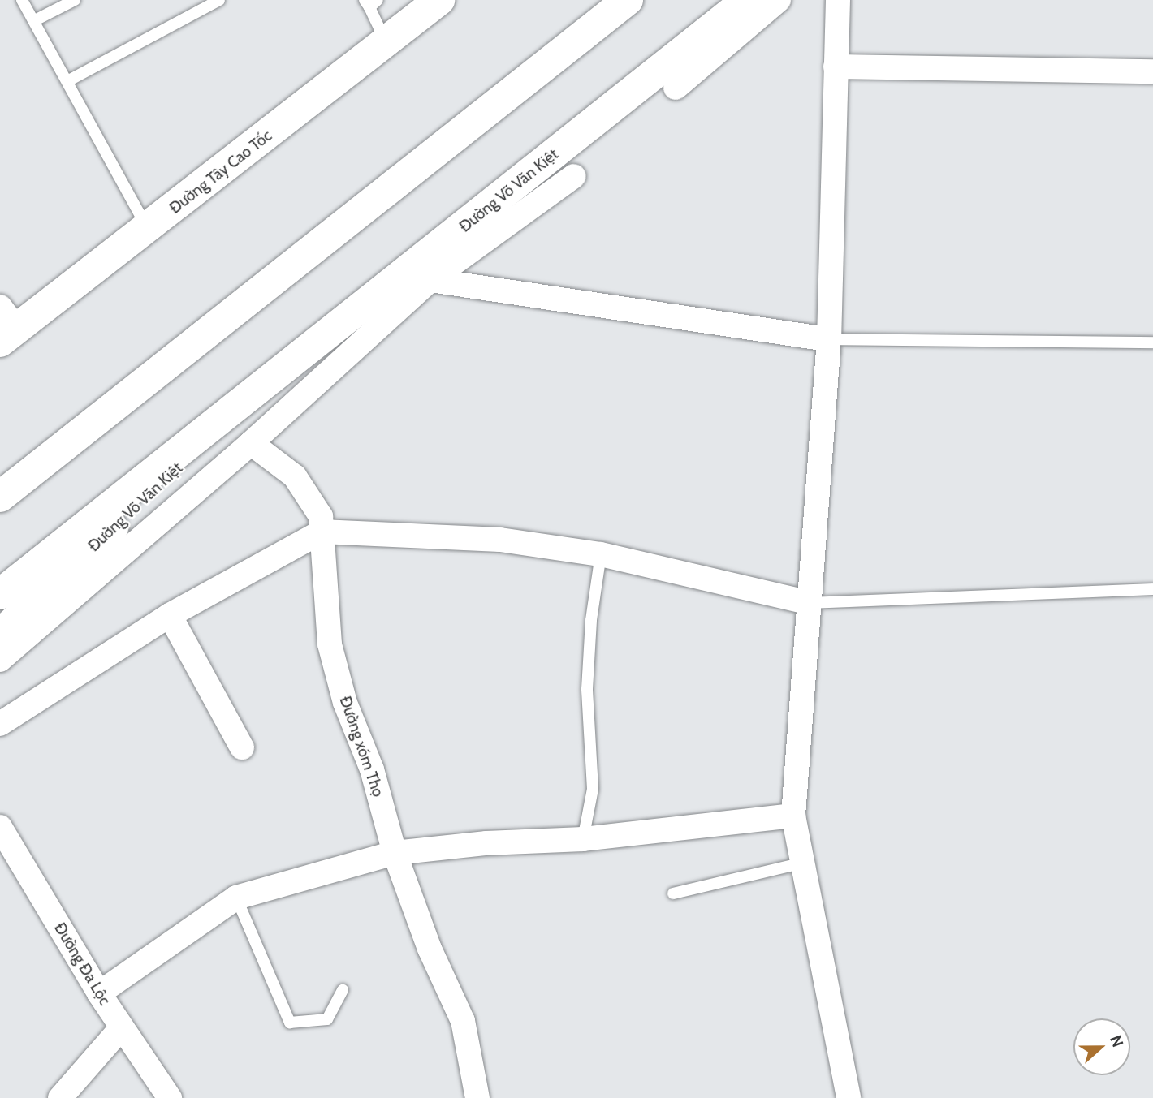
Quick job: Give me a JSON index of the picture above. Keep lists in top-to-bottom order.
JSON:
{
  "streets": {
    "main road": ["Đường Tây Cao Tốc", "Đường Võ Văn Kiệt"],
    "street": ["Đường xóm Thọ", "Đường Đa Lộc"]
  },
  "north": "right"
}
